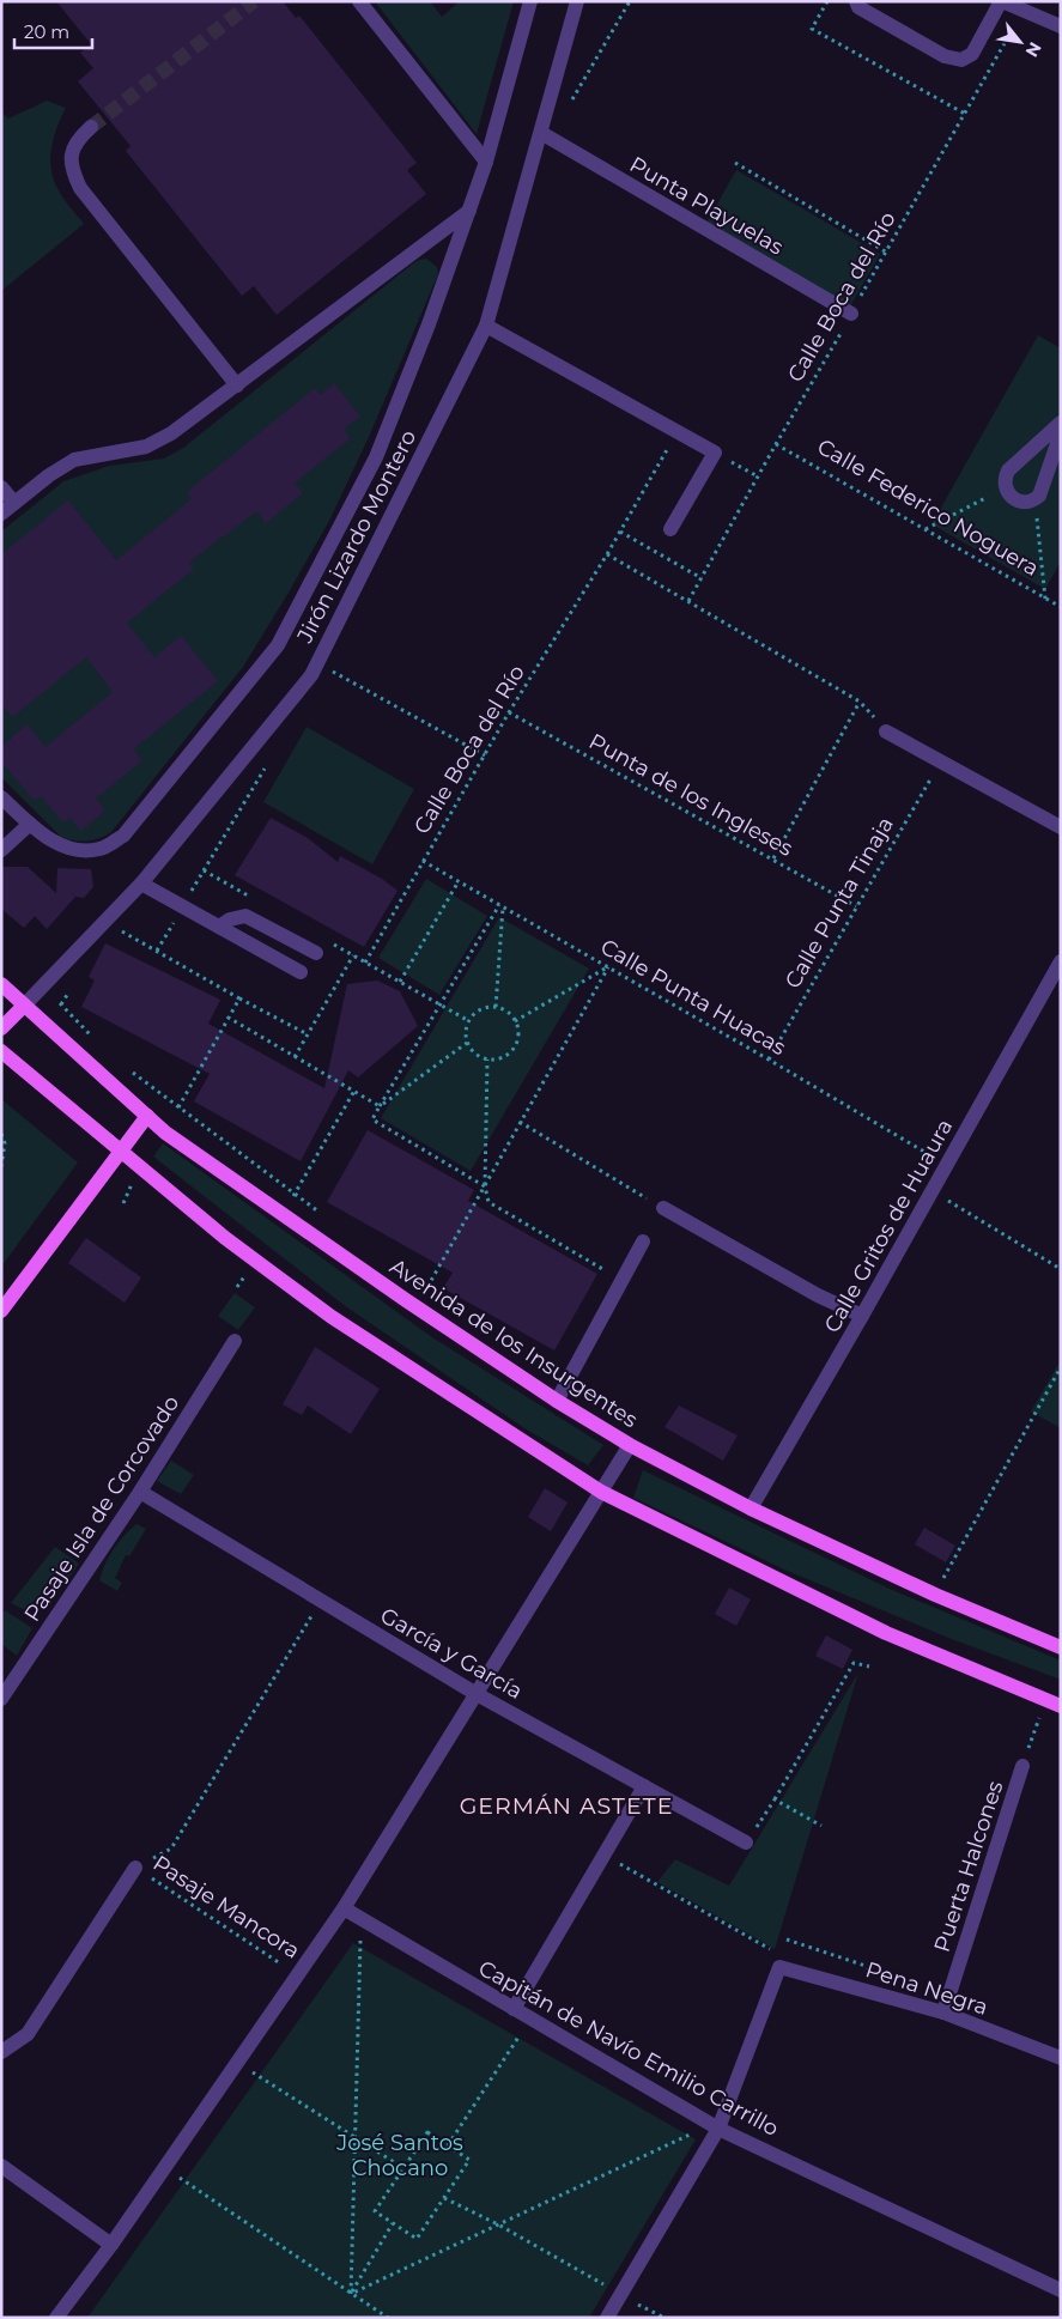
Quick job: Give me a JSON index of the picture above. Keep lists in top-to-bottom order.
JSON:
{
  "streets": {
    "main road": ["Avenida de los Insurgentes"],
    "street": [
      "Punta Playuelas",
      "Jirón Lizardo Montero",
      "Calle Gritos de Huaura",
      "Pasaje Isla de Corcovado",
      "García y García",
      "Puerta Halcones",
      "Pena Negra",
      "Capitán de Navío Emilio Carrillo"
    ],
    "path": [
      "Calle Boca del Río",
      "Calle Federico Noguera",
      "Punta de los Ingleses",
      "Calle Punta Tinaja",
      "Calle Punta Huacas",
      "Pasaje Mancora"
    ]
  },
  "crossings": [
    ["Punta Playuelas", "Calle Boca del Río"],
    ["Punta Playuelas", "Jirón Lizardo Montero"],
    ["Calle Boca del Río", "Calle Federico Noguera"],
    ["Calle Boca del Río", "Punta de los Ingleses"],
    ["Calle Boca del Río", "Calle Punta Huacas"],
    ["Jirón Lizardo Montero", "Avenida de los Insurgentes"],
    ["Punta de los Ingleses", "Calle Punta Tinaja"],
    ["Calle Punta Tinaja", "Calle Punta Huacas"],
    ["Calle Punta Huacas", "Calle Gritos de Huaura"],
    ["Calle Gritos de Huaura", "Avenida de los Insurgentes"],
    ["Pasaje Isla de Corcovado", "García y García"],
    ["Puerta Halcones", "Pena Negra"],
    ["Pena Negra", "Capitán de Navío Emilio Carrillo"]
  ],
  "districts": ["GERMÁN ASTETE"],
  "parks": ["José Santos Chocano"],
  "scale_bar": "20 m",
  "north": "bottom right"
}
